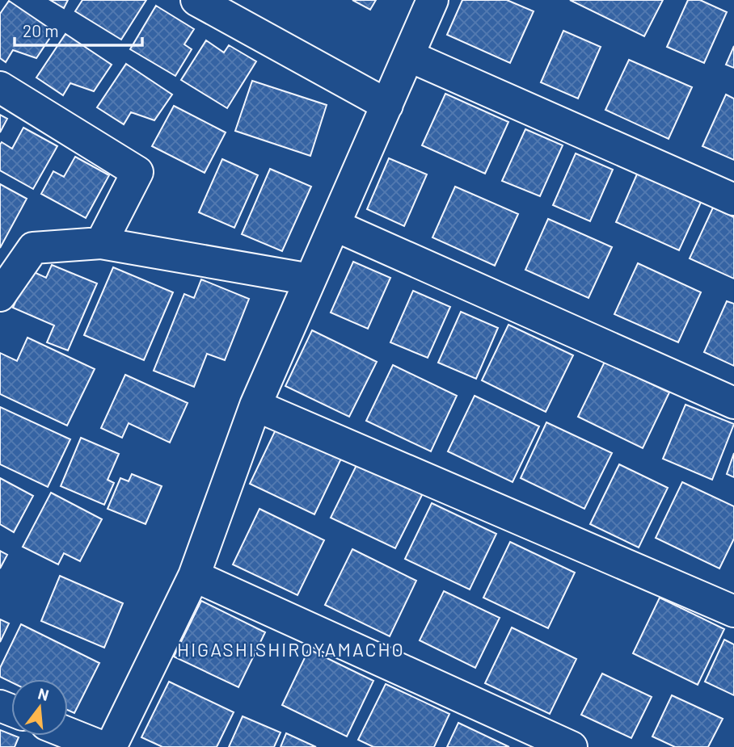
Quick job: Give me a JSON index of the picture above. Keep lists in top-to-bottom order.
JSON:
{
  "districts": ["HIGASHISHIROYAMACHO"],
  "scale_bar": "20 m",
  "north": "top"
}
